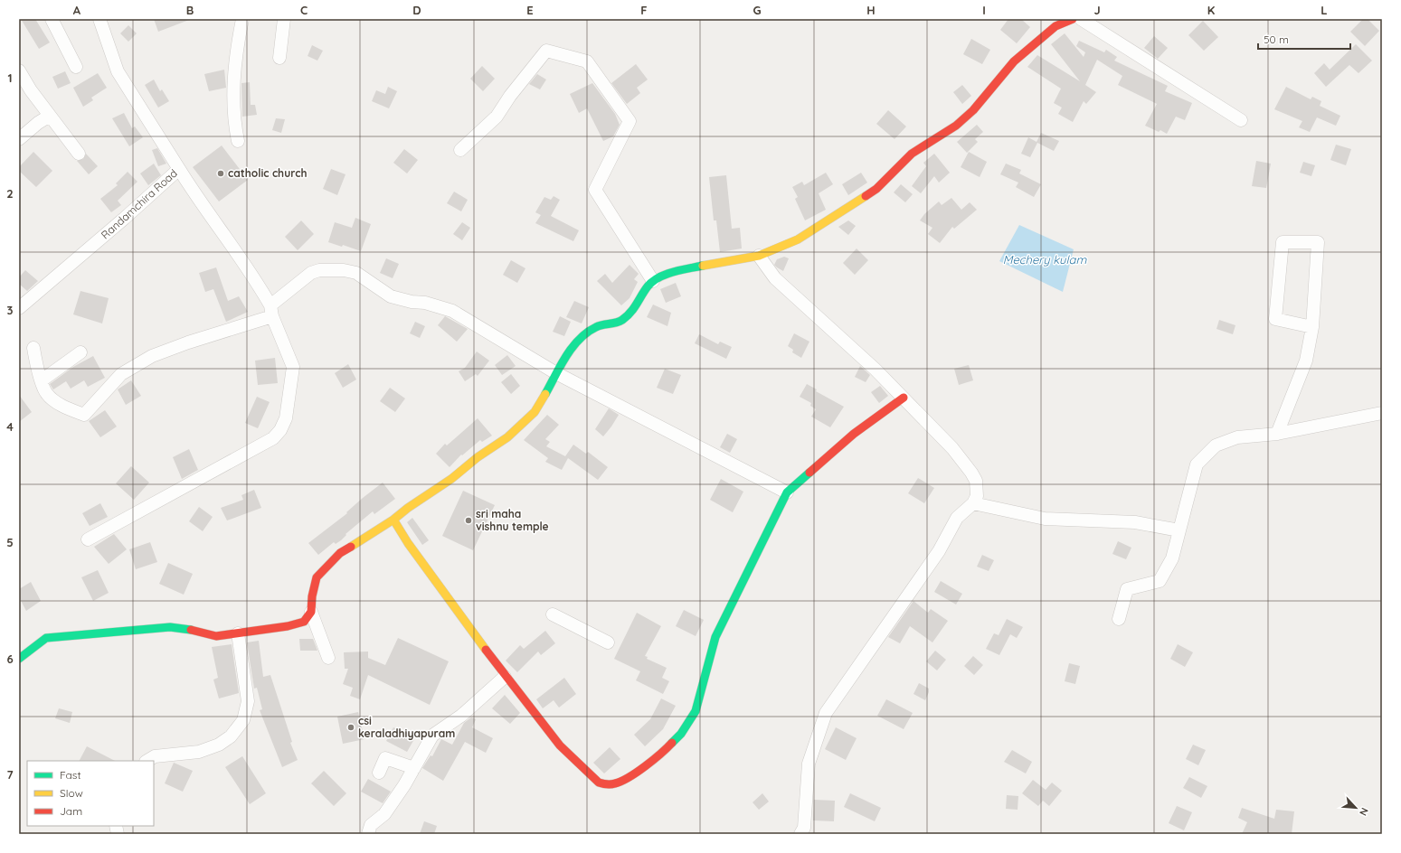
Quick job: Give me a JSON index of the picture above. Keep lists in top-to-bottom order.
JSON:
{
  "streets": {
    "street": ["Randamchira Road"]
  },
  "water": ["Mechery kulam"],
  "places": ["catholic church", "sri maha vishnu temple", "csi keraladhiyapuram"],
  "legend": ["Fast", "Slow", "Jam"],
  "scale_bar": "50 m",
  "north": "bottom right",
  "grid": {
    "columns": [
      "A",
      "B",
      "C",
      "D",
      "E",
      "F",
      "G",
      "H",
      "I",
      "J",
      "K",
      "L"
    ],
    "rows": [
      "1",
      "2",
      "3",
      "4",
      "5",
      "6",
      "7"
    ]
  }
}
